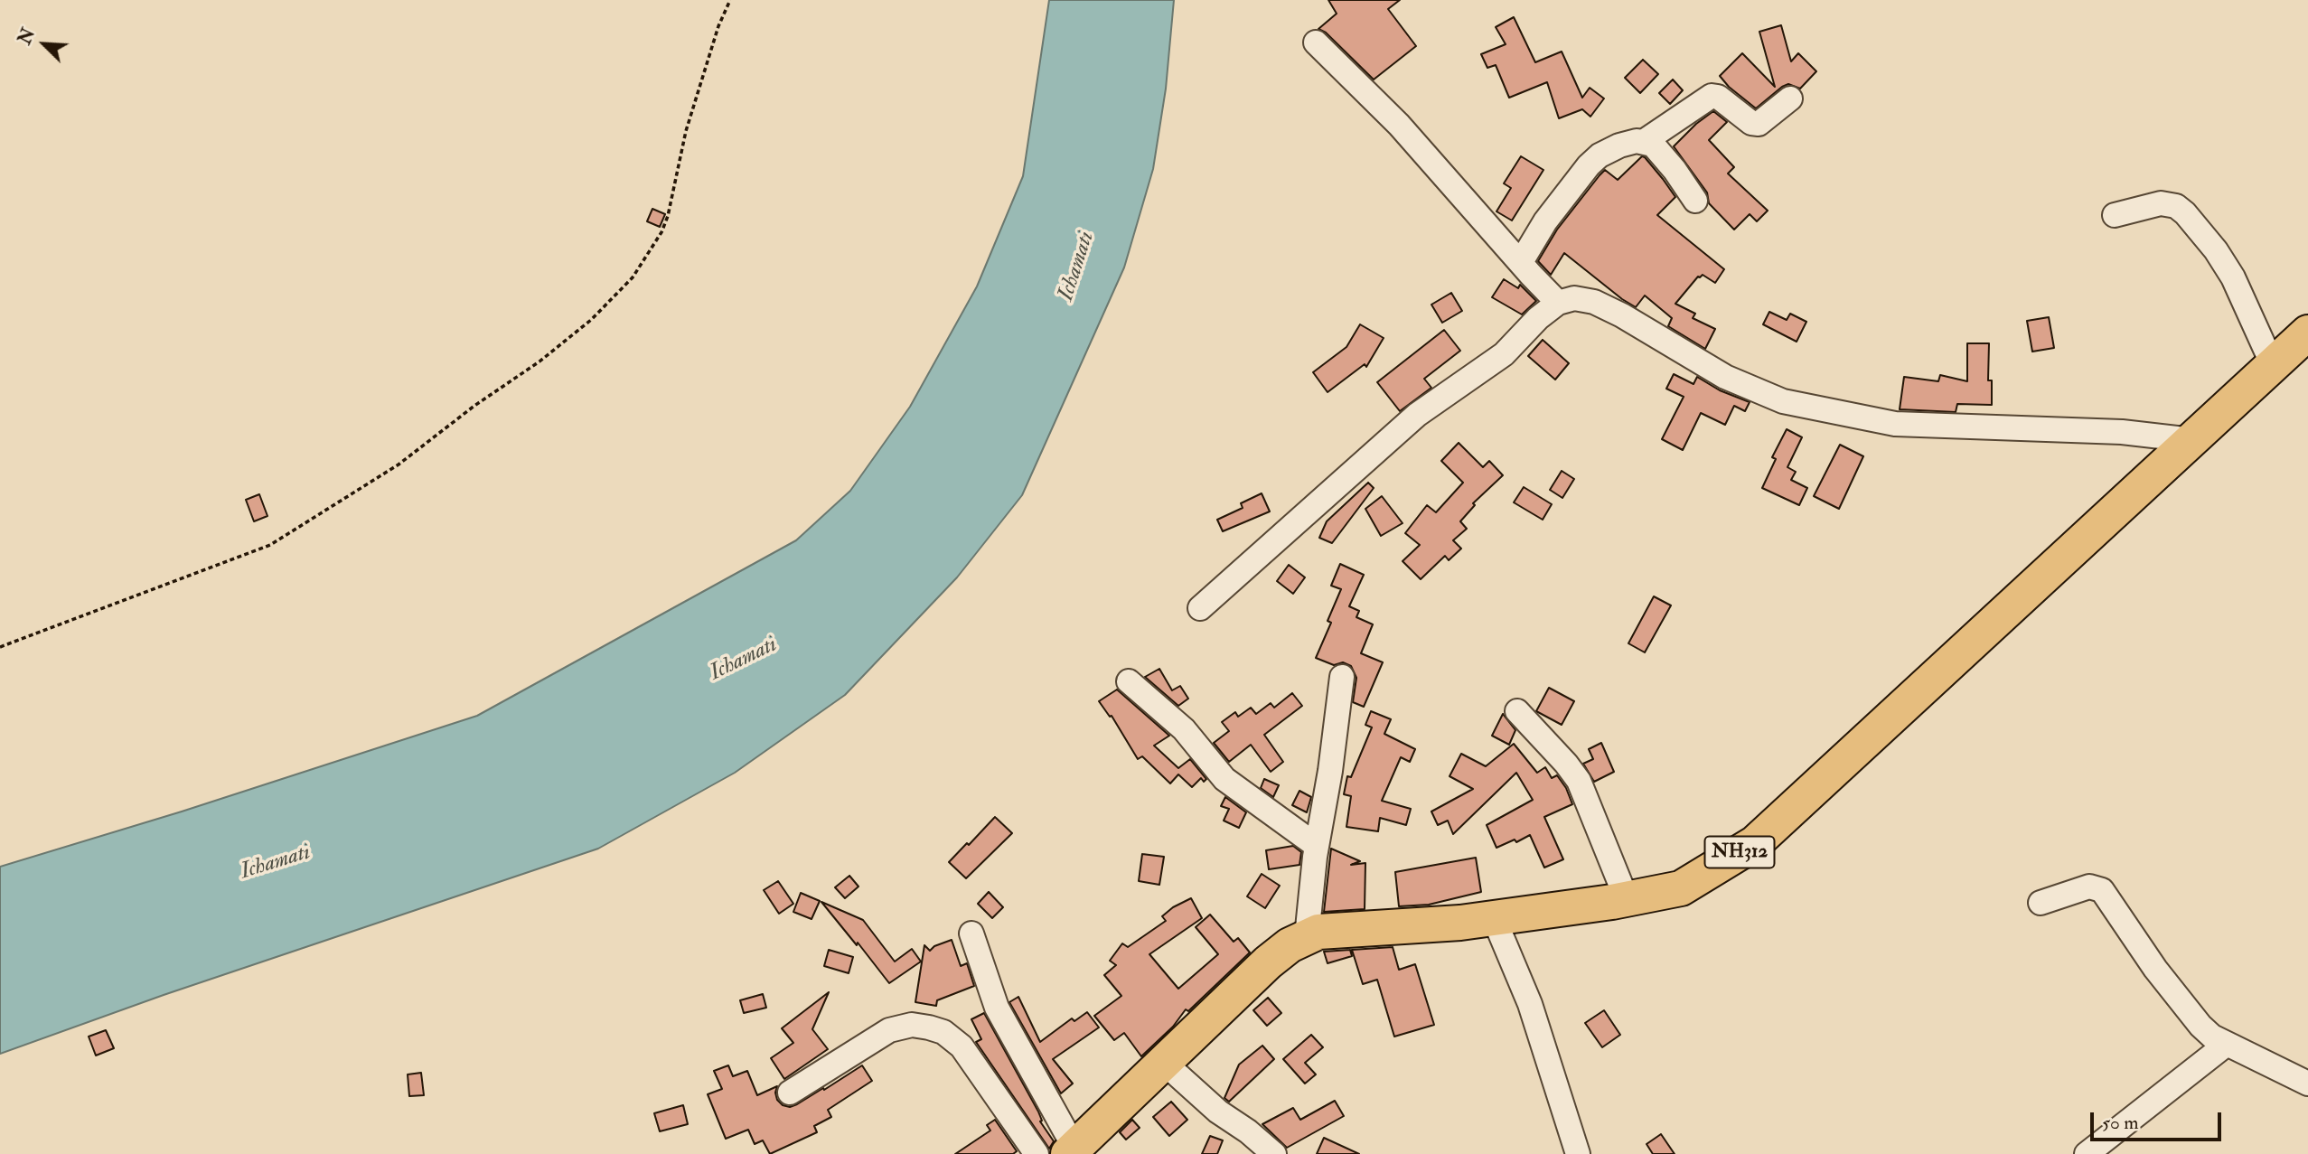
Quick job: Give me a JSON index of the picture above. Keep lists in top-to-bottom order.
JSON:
{
  "streets": {
    "highway": ["NH312"]
  },
  "water": ["Ichamati"],
  "scale_bar": "50 m",
  "north": "top left"
}
